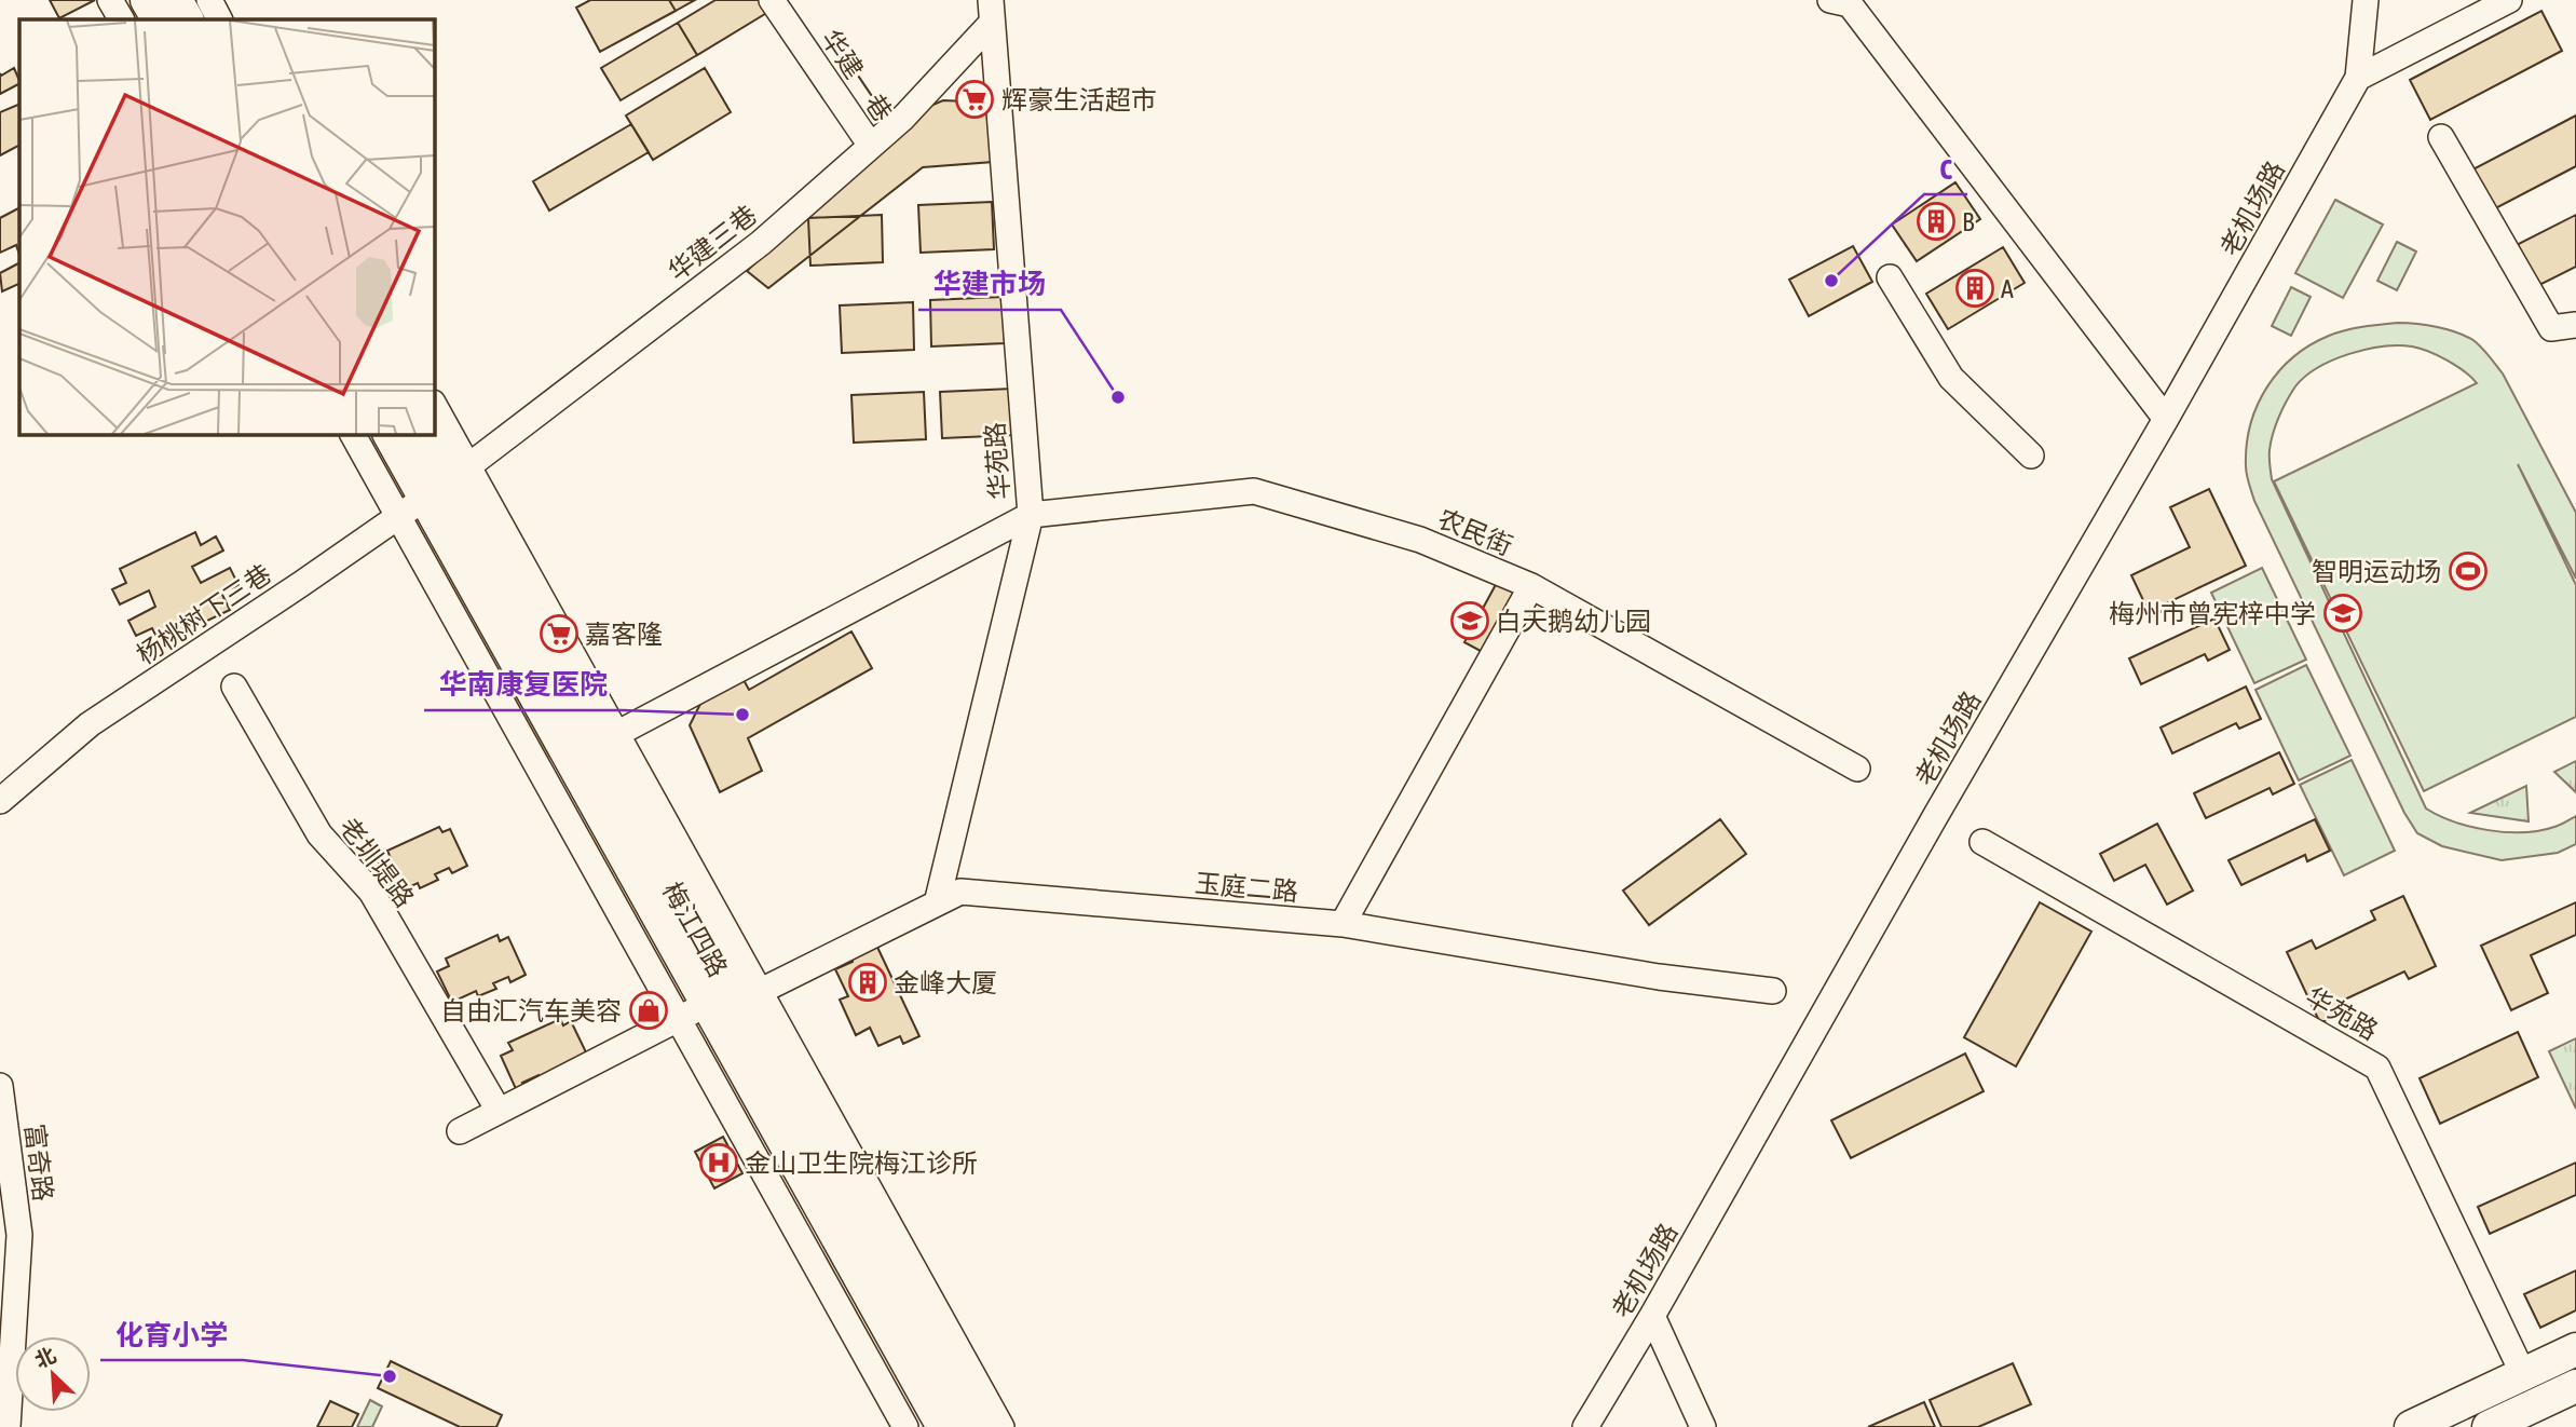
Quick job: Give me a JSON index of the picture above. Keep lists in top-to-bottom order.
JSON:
{
  "streets": {
    "main road": ["梅江四路"],
    "street": [
      "华建一巷",
      "老机场路",
      "华建三巷",
      "华苑路",
      "农民街",
      "杨桃树下三巷",
      "老圳堤路",
      "玉庭二路",
      "富奇路"
    ]
  },
  "crossings": [
    ["华建一巷", "华建三巷"],
    ["华建三巷", "华苑路"],
    ["华建三巷", "杨桃树下三巷"],
    ["华建三巷", "梅江四路"],
    ["华苑路", "农民街"],
    ["华苑路", "梅江四路"],
    ["杨桃树下三巷", "梅江四路"],
    ["老圳堤路", "玉庭二路"],
    ["玉庭二路", "梅江四路"]
  ],
  "places": {
    "supermarket": ["辉豪生活超市", "嘉客隆"],
    "building": ["B", "A", "金峰大厦"],
    "other": [
      "C",
      "华建市场",
      "华南康复医院",
      "化育小学"
    ],
    "sports": ["智明运动场"],
    "school or university": ["梅州市曾宪梓中学", "白天鹅幼儿园"],
    "shop": ["自由汇汽车美容"],
    "hospital": ["金山卫生院梅江诊所"]
  },
  "north": "top left"
}
